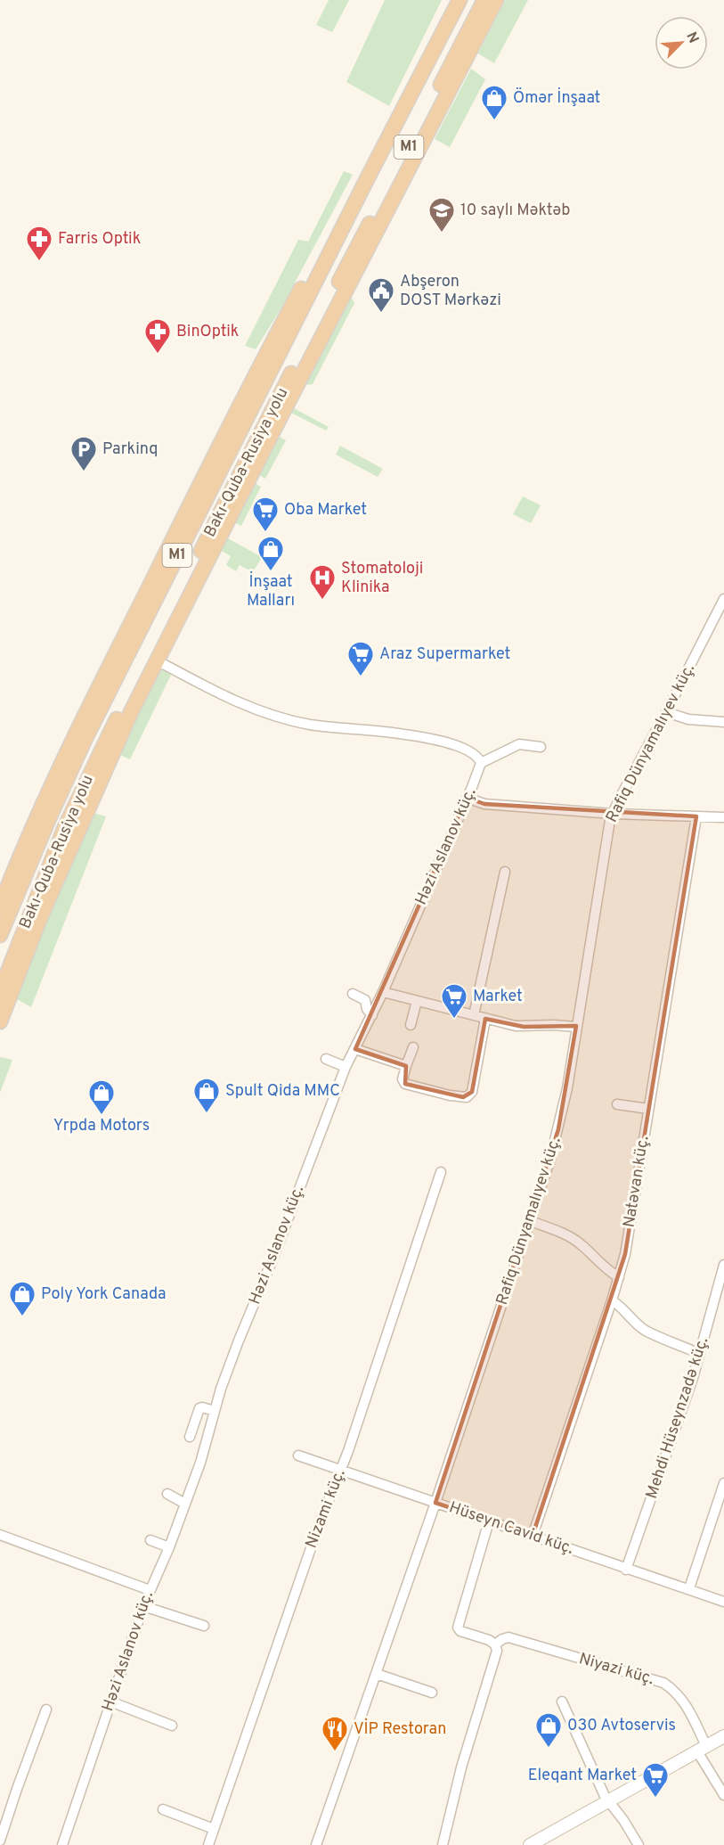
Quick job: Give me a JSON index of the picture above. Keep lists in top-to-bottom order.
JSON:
{
  "streets": {
    "highway": ["M1", "Bakı-Quba-Rusiya yolu"],
    "street": [
      "Rafiq Dünyamalıyev küç.",
      "Həzi Aslanov küç.",
      "Natəvan küç.",
      "Mehdi Hüseynzadə küç.",
      "Nizami küç.",
      "Hüseyn Cavid küç.",
      "Niyazi küç."
    ]
  },
  "crossings": [
    ["Rafiq Dünyamalıyev küç.", "Hüseyn Cavid küç."],
    ["Natəvan küç.", "Hüseyn Cavid küç."],
    ["Mehdi Hüseynzadə küç.", "Hüseyn Cavid küç."],
    ["Nizami küç.", "Hüseyn Cavid küç."],
    ["Hüseyn Cavid küç.", "Niyazi küç."]
  ],
  "places": {
    "shop": [
      "Ömər İnşaat",
      "İnşaat Malları",
      "Spult Qida MMC",
      "Yrpda Motors",
      "Poly York Canada",
      "030 Avtoservis"
    ],
    "school or university": ["10 saylı Məktəb"],
    "pharmacy": ["Farris Optik", "BinOptik"],
    "public building": ["Abşeron DOST Mərkəzi"],
    "parking": ["Parkinq"],
    "supermarket": [
      "Oba Market",
      "Araz Supermarket",
      "Market",
      "Eleqant Market"
    ],
    "hospital": ["Stomatoloji Klinika"],
    "restaurant": ["VİP Restoran"]
  },
  "north": "top right"
}
